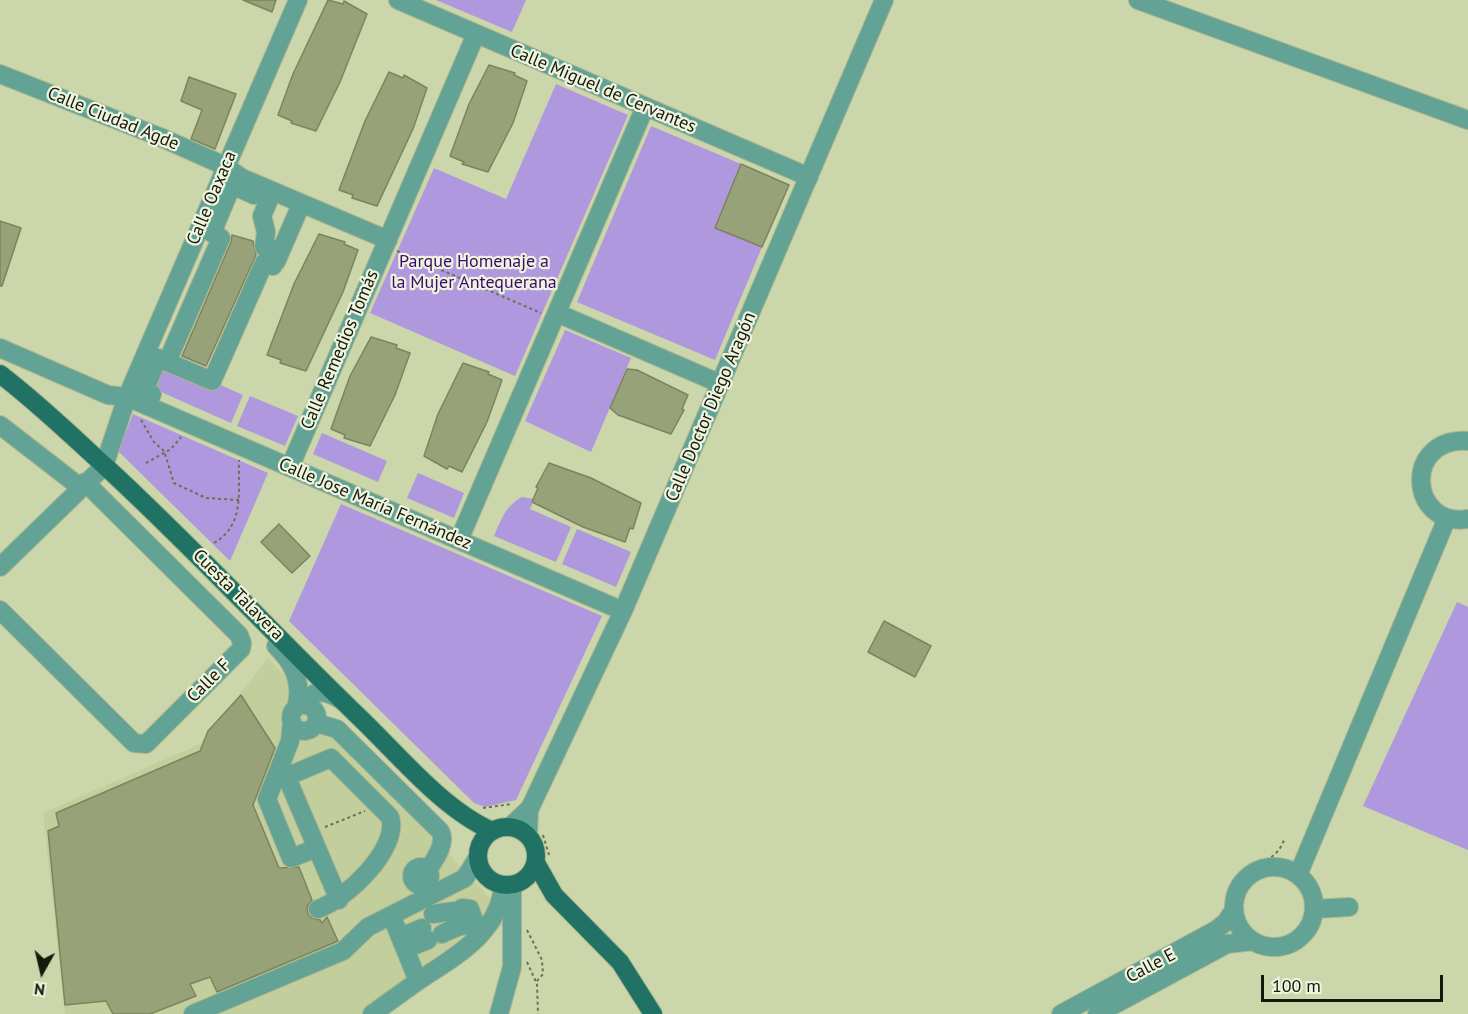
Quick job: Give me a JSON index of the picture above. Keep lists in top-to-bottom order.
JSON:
{
  "streets": {
    "main road": ["Cuesta Talavera"],
    "street": [
      "Calle Miguel de Cervantes",
      "Calle Ciudad Agde",
      "Calle Oaxaca",
      "Calle Remedios Tomás",
      "Calle Doctor Diego Aragón",
      "Calle Jose María Fernández",
      "Calle F",
      "Calle E"
    ]
  },
  "crossings": [
    ["Calle Miguel de Cervantes", "Calle Remedios Tomás"],
    ["Calle Miguel de Cervantes", "Calle Doctor Diego Aragón"],
    ["Calle Ciudad Agde", "Calle Oaxaca"],
    ["Calle Ciudad Agde", "Calle Remedios Tomás"],
    ["Calle Oaxaca", "Calle Jose María Fernández"],
    ["Calle Oaxaca", "Cuesta Talavera"],
    ["Calle Remedios Tomás", "Calle Jose María Fernández"],
    ["Calle Doctor Diego Aragón", "Calle Jose María Fernández"],
    ["Calle Doctor Diego Aragón", "Cuesta Talavera"]
  ],
  "parks": ["Parque Homenaje a la Mujer Antequerana"],
  "scale_bar": "100 m",
  "north": "bottom"
}
